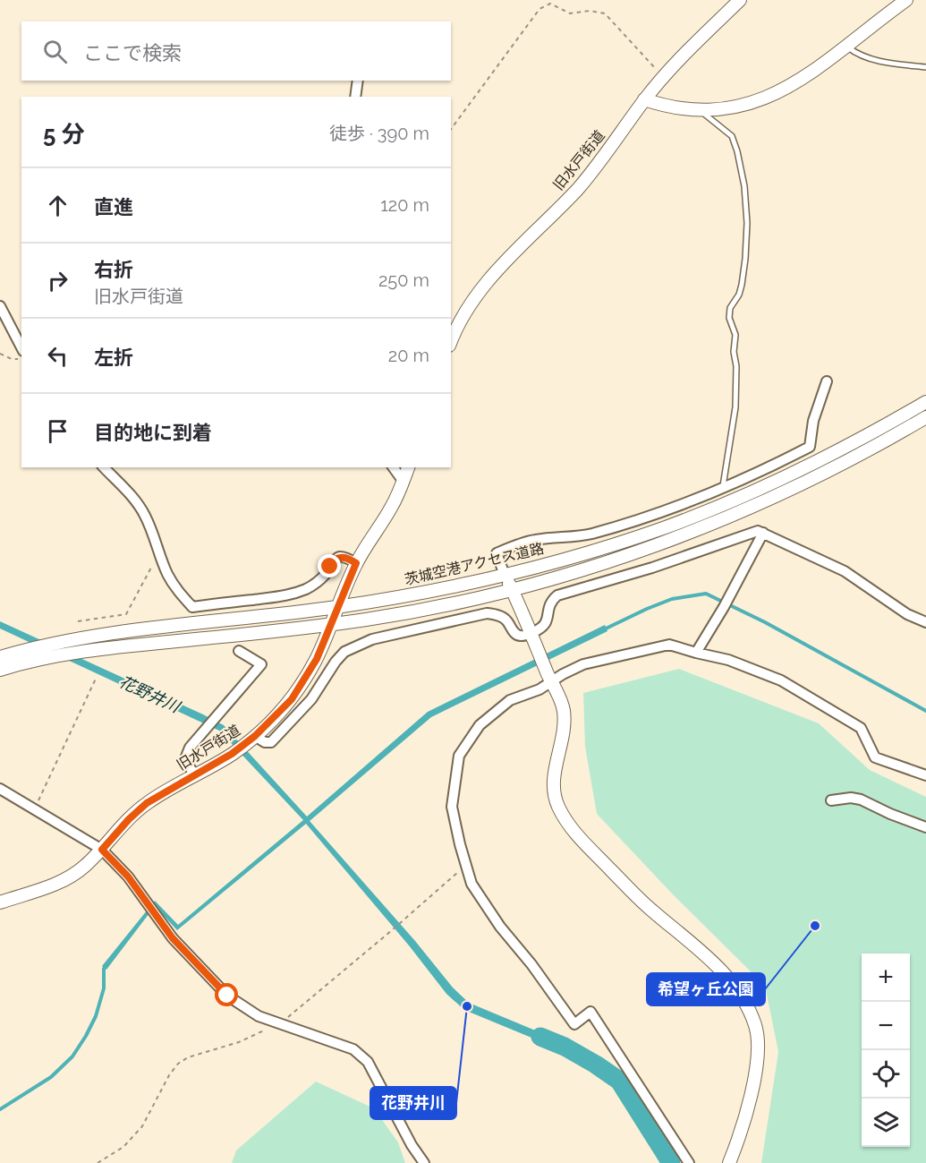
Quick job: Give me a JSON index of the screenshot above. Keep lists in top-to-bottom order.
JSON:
{
  "streets": {
    "street": ["旧水戸街道", "茨城空港アクセス道路"]
  },
  "crossings": [
    ["旧水戸街道", "茨城空港アクセス道路"]
  ],
  "water": ["花野井川"],
  "places": ["希望ヶ丘公園", "花野井川"],
  "page": {
    "search": "ここで検索",
    "heading": ["5 分", "徒歩 · 390 m"],
    "list": [
      ["直進", "120 m"],
      ["右折", "旧水戸街道", "250 m"],
      ["左折", "20 m"],
      "目的地に到着"
    ],
    "map_buttons": ["+", "−"]
  }
}
